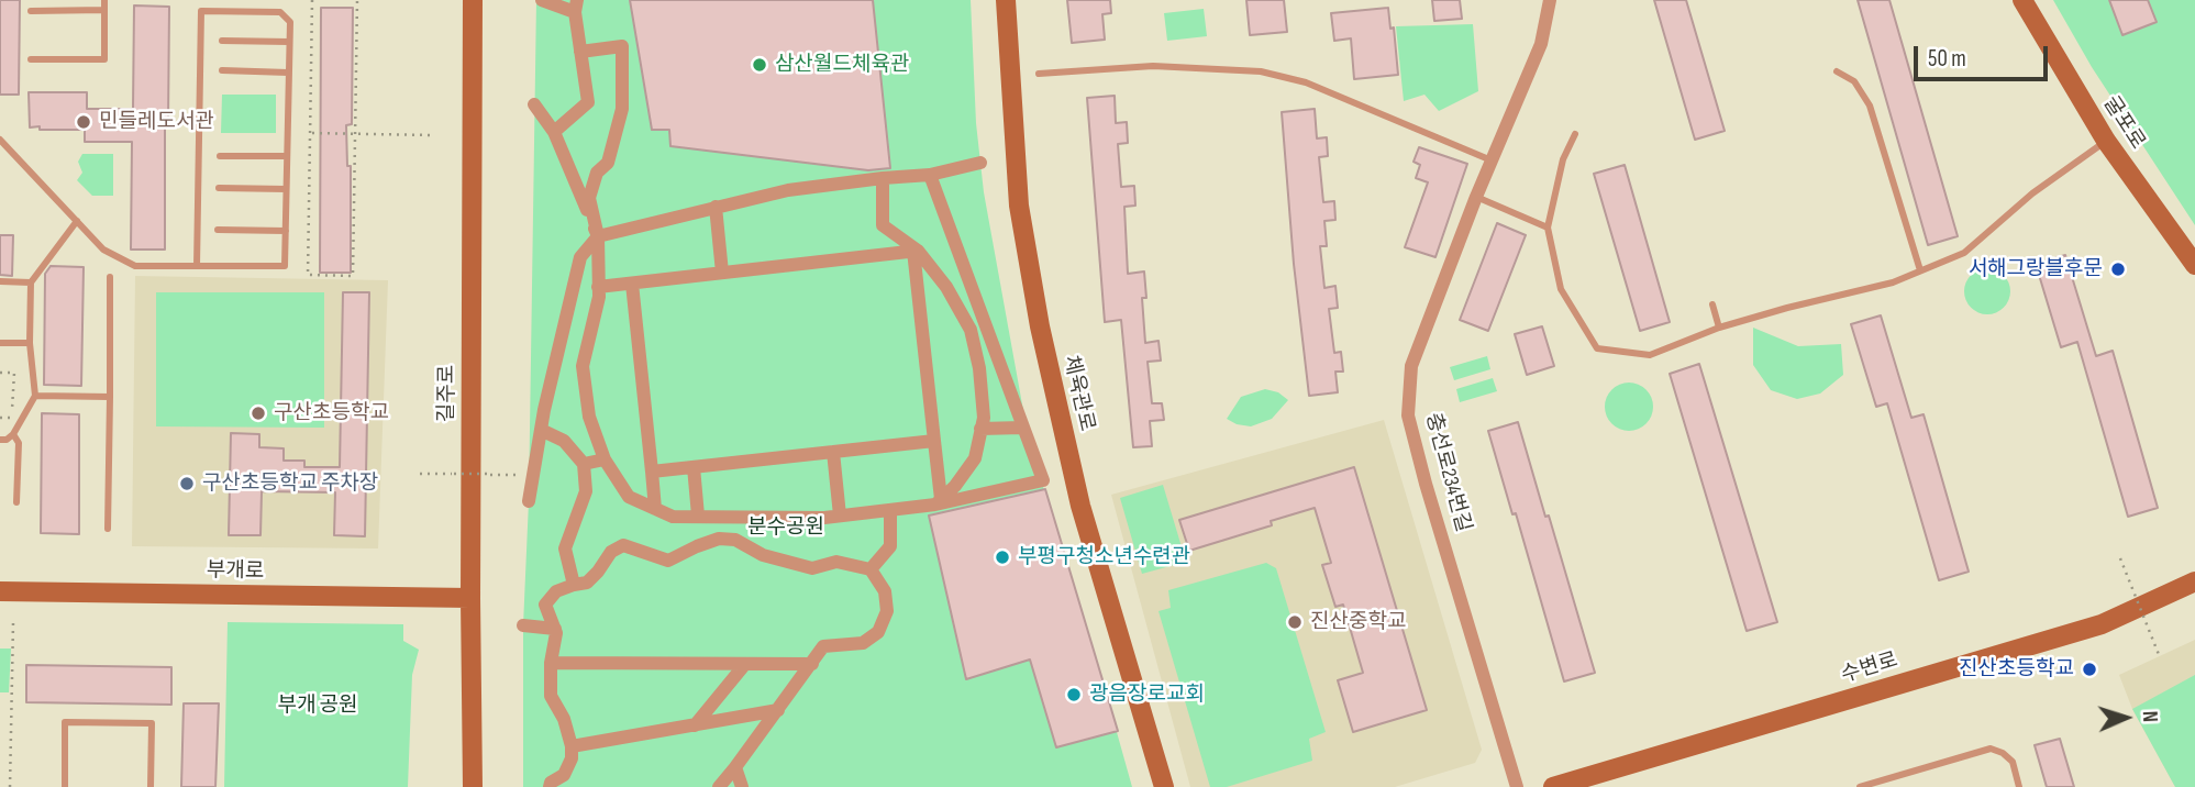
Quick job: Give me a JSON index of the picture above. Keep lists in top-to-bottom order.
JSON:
{
  "streets": {
    "street": [
      "굴포로",
      "길주로",
      "체육관로",
      "충선로234번길",
      "부개로",
      "수변로"
    ]
  },
  "crossings": [
    ["길주로", "부개로"]
  ],
  "parks": ["분수공원", "부개 공원"],
  "places": [
    "삼산월드체육관",
    "민들레도서관",
    "서해그랑블후문",
    "구산초등학교",
    "구산초등학교 주차장",
    "부평구청소년수련관",
    "진산중학교",
    "진산초등학교",
    "광음장로교회"
  ],
  "scale_bar": "50 m",
  "north": "right"
}
